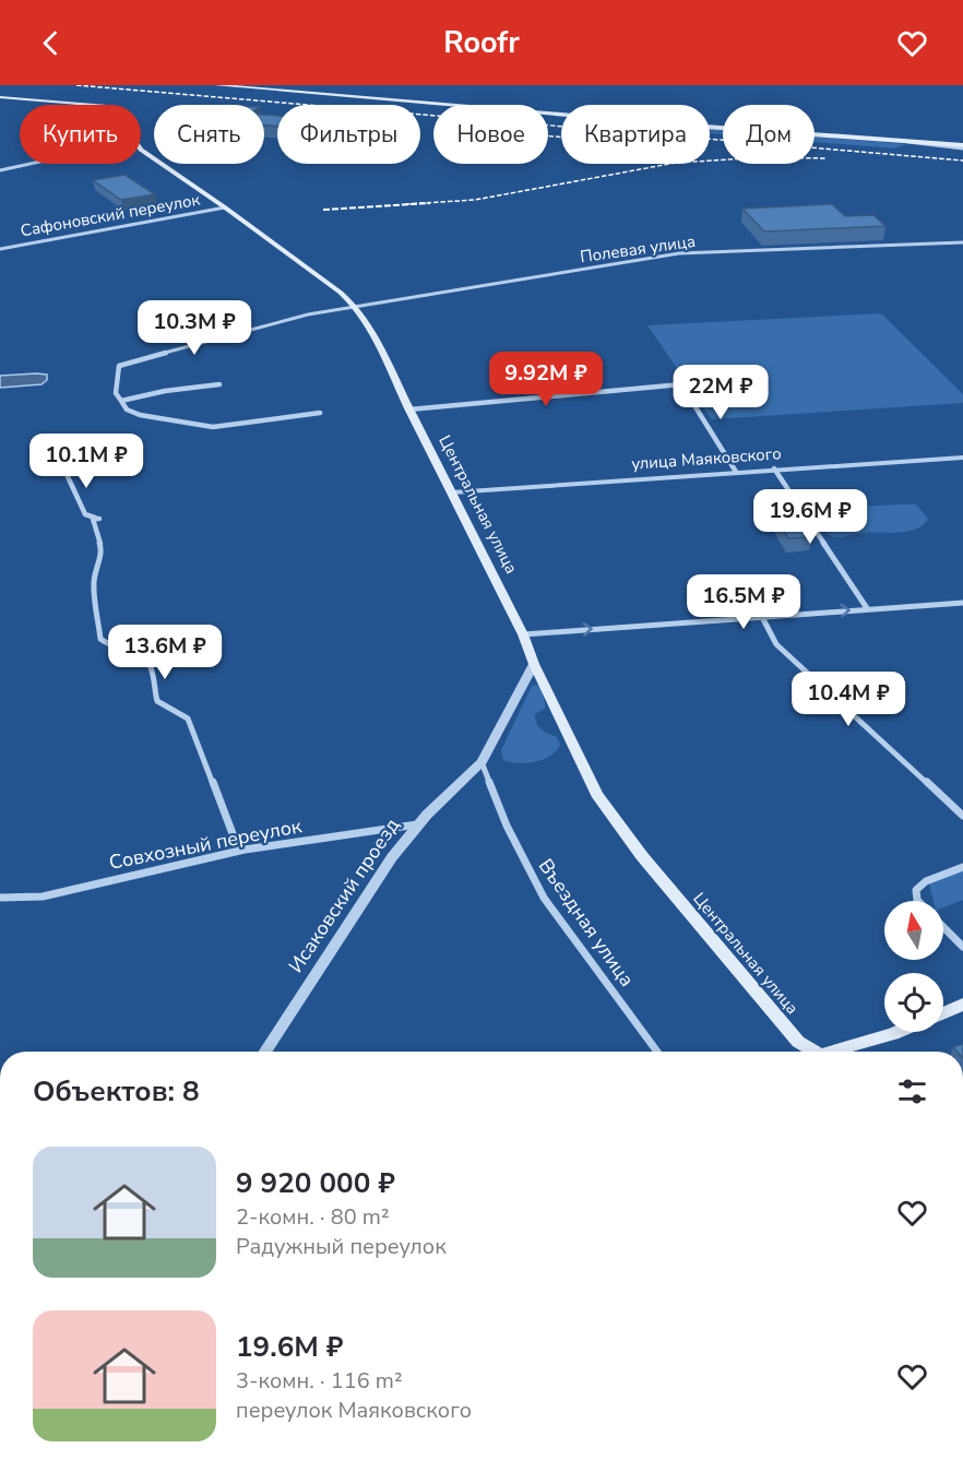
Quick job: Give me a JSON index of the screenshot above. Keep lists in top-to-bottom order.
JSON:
{
  "streets": {
    "main road": ["Центральная улица"],
    "street": [
      "Сафоновский переулок",
      "Полевая улица",
      "улица Маяковского",
      "Совхозный переулок",
      "Исаковский проезд",
      "Въездная улица"
    ]
  },
  "crossings": [
    ["Сафоновский переулок", "Центральная улица"],
    ["Полевая улица", "Центральная улица"],
    ["улица Маяковского", "Центральная улица"],
    ["Центральная улица", "Исаковский проезд"],
    ["Совхозный переулок", "Исаковский проезд"],
    ["Исаковский проезд", "Въездная улица"]
  ],
  "north": "top",
  "page": {
    "header": "Roofr",
    "chip": [
      "Купить",
      "Снять",
      "Фильтры",
      "Новое",
      "Квартира",
      "Дом"
    ],
    "price": [
      "10.3M ₽",
      "9.92M ₽",
      "22M ₽",
      "10.1M ₽",
      "19.6M ₽",
      "16.5M ₽",
      "13.6M ₽",
      "10.4M ₽"
    ],
    "heading": "Объектов: 8",
    "list": [
      {
        "name": "9 920 000 ₽",
        "note": "2-комн. · 80 m² · Радужный переулок"
      },
      {
        "name": "19.6M ₽",
        "note": "3-комн. · 116 m² · переулок Маяковского"
      }
    ]
  }
}
